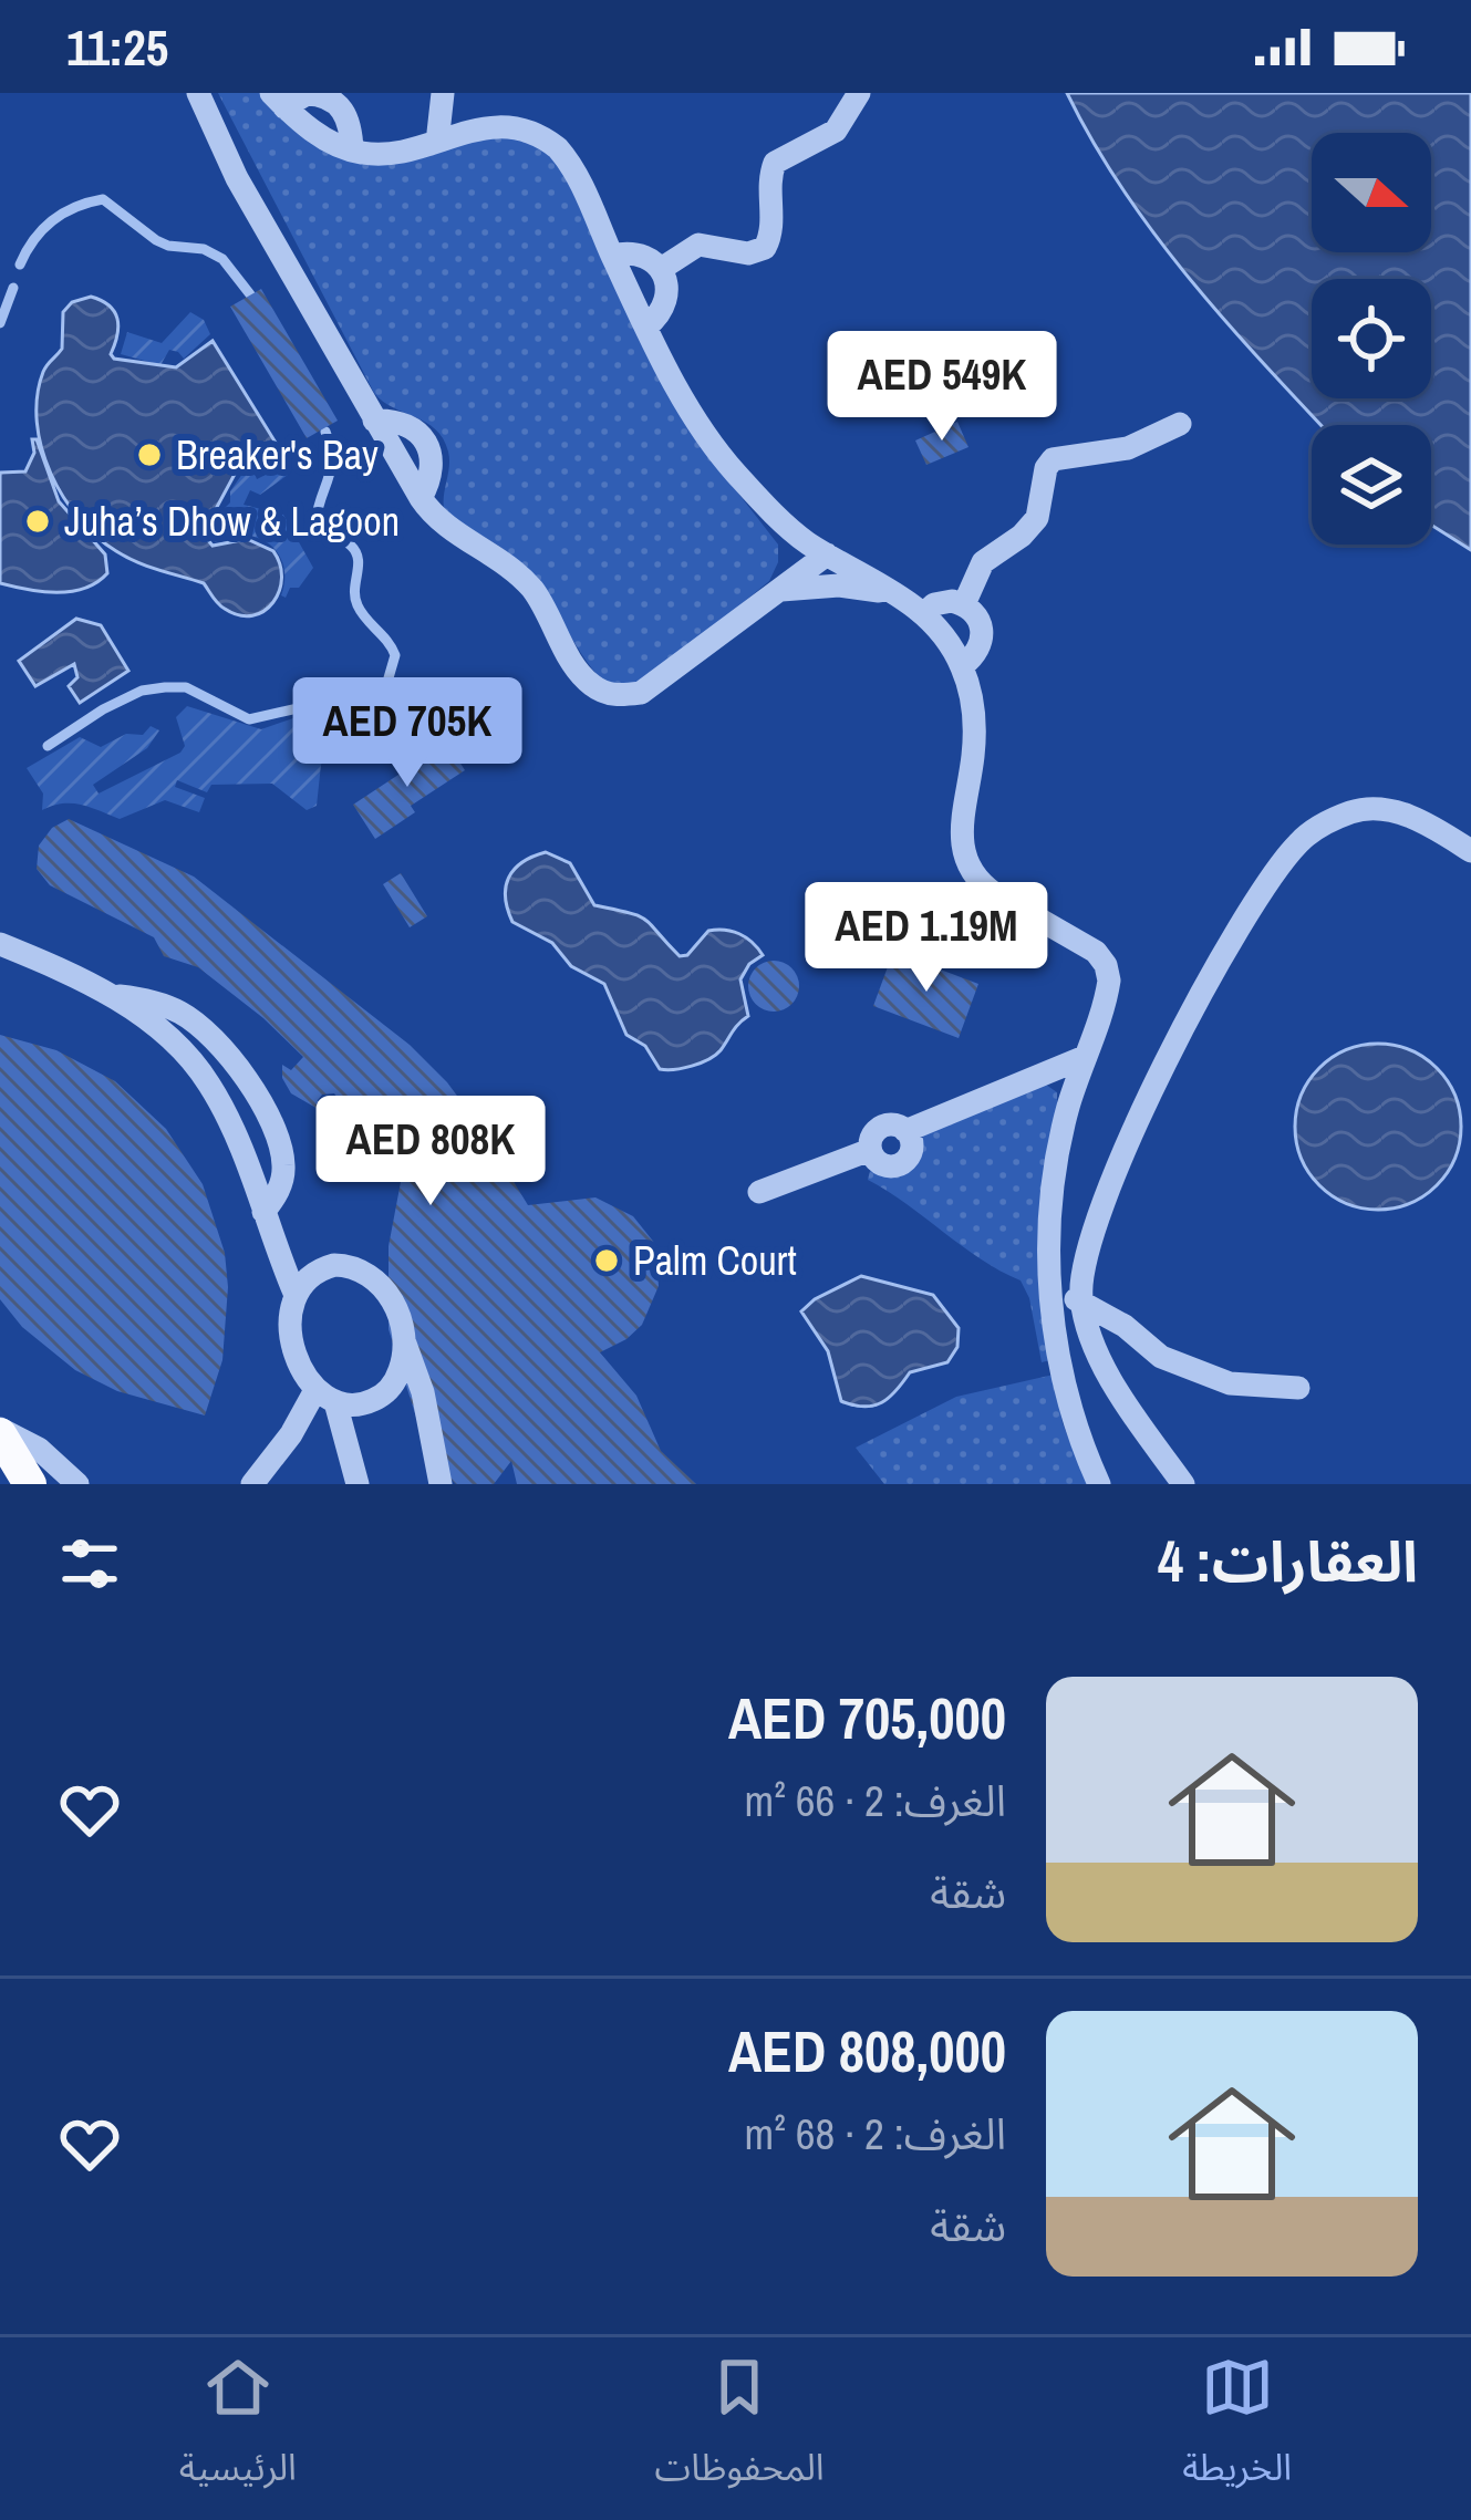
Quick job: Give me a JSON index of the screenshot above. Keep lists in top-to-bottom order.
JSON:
{
  "places": ["Breaker's Bay", "Juha’s Dhow & Lagoon", "Palm Court"],
  "north": "right",
  "page": {
    "status": "11:25",
    "price": [
      "AED 549K",
      "AED 705K",
      "AED 1.19M",
      "AED 808K"
    ],
    "heading": "العقارات: 4",
    "list": [
      {
        "name": "AED 705,000",
        "note": "الغرف: 2 · 66 m² · شقة"
      },
      {
        "name": "AED 808,000",
        "note": "الغرف: 2 · 68 m² · شقة"
      }
    ],
    "tabs": ["الخريطة", "المحفوظات", "الرئيسية"]
  }
}
